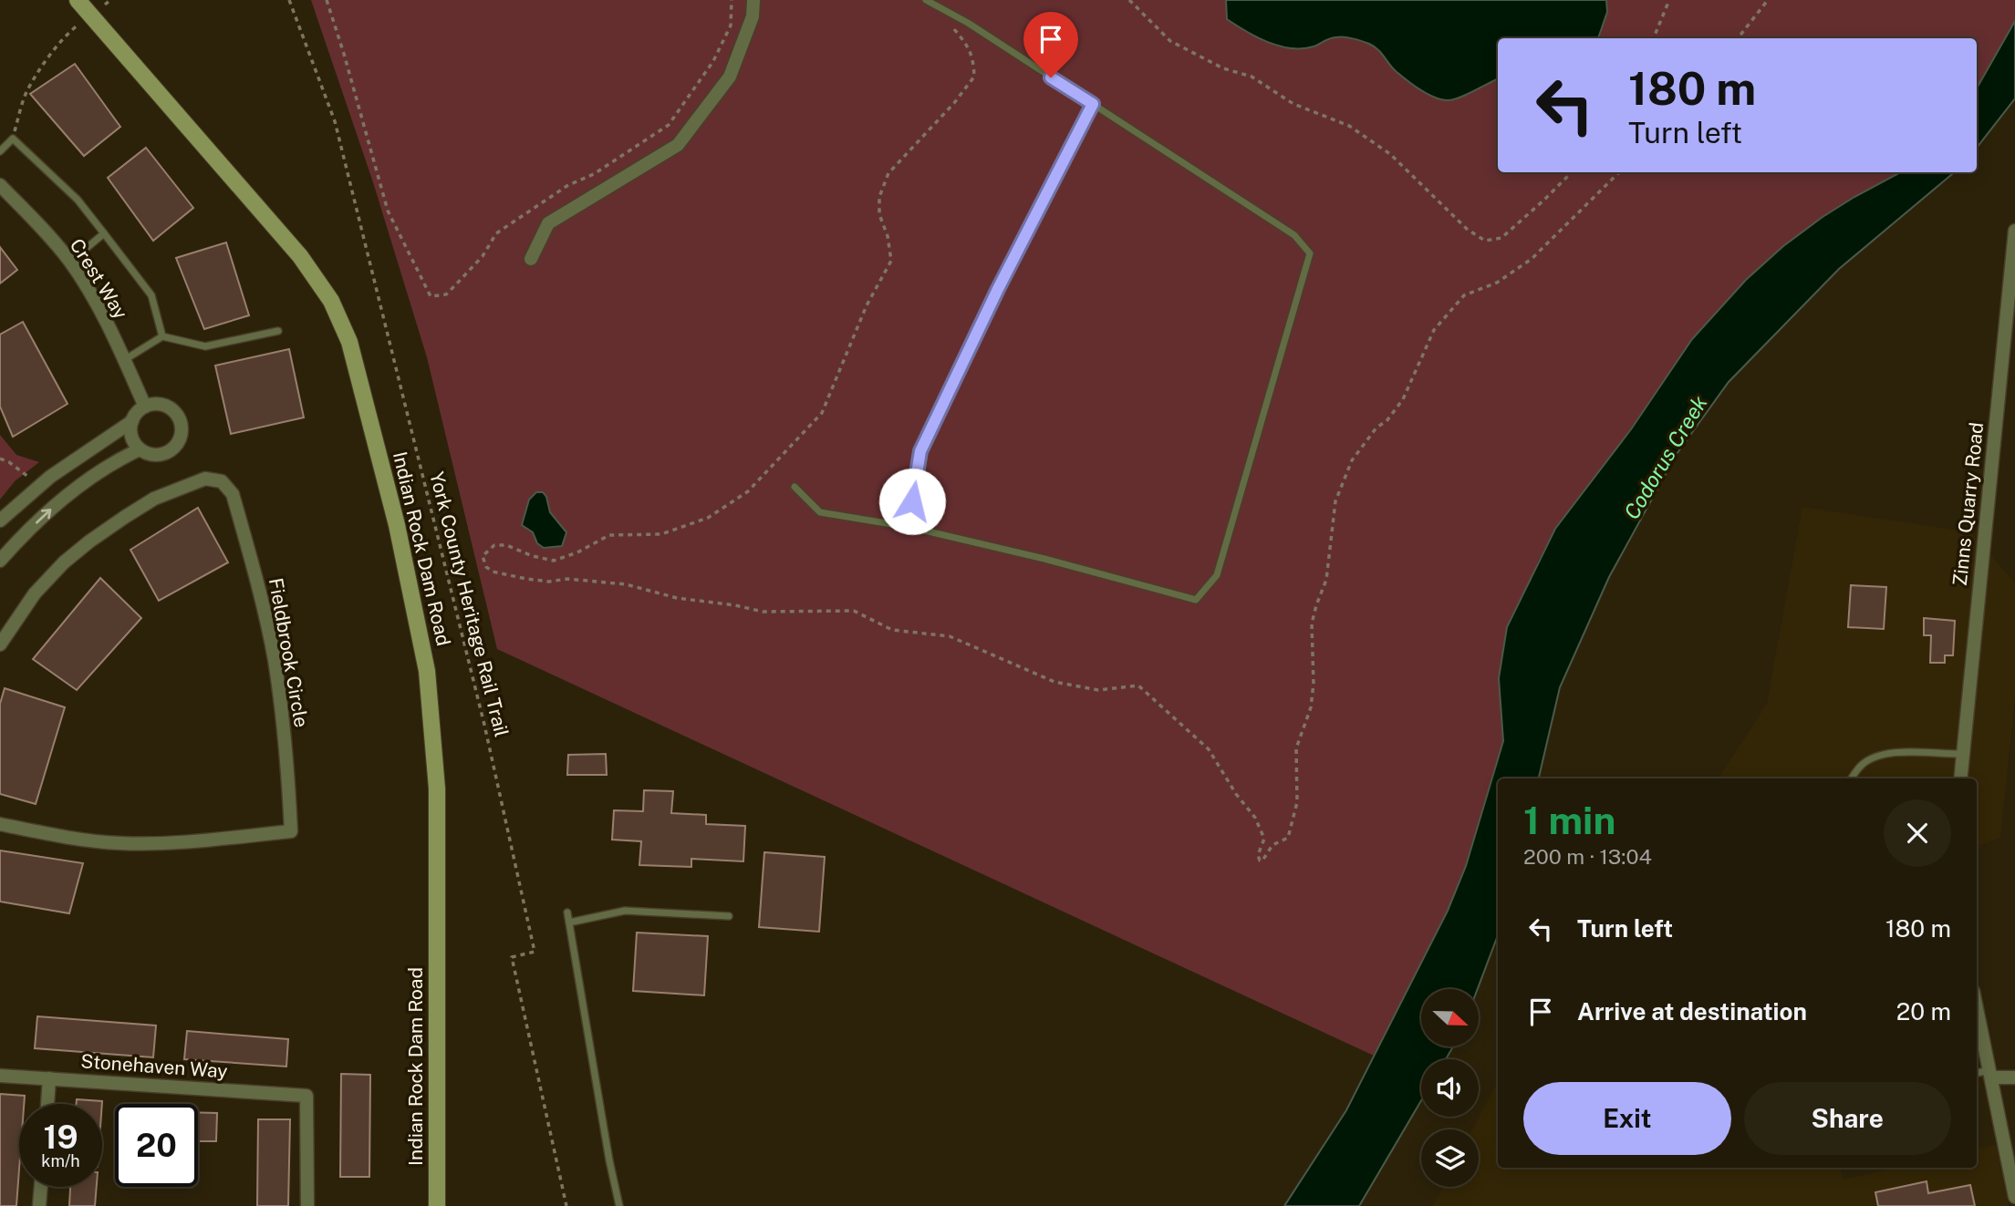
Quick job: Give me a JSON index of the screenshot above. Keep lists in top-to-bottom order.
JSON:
{
  "streets": {
    "street": [
      "Crest Way",
      "Zinns Quarry Road",
      "Indian Rock Dam Road",
      "Fieldbrook Circle",
      "Stonehaven Way"
    ],
    "path": ["York County Heritage Rail Trail"]
  },
  "water": ["Codorus Creek"],
  "north": "right",
  "page": {
    "turn": ["180 m", "Turn left"],
    "heading": ["1 min", "200 m · 13:04"],
    "list": [
      {
        "name": "Turn left",
        "value": "180 m"
      },
      {
        "name": "Arrive at destination",
        "value": "20 m"
      }
    ],
    "buttons": ["Exit", "Share"],
    "speed": "19 km/h",
    "limit": "20"
  }
}
